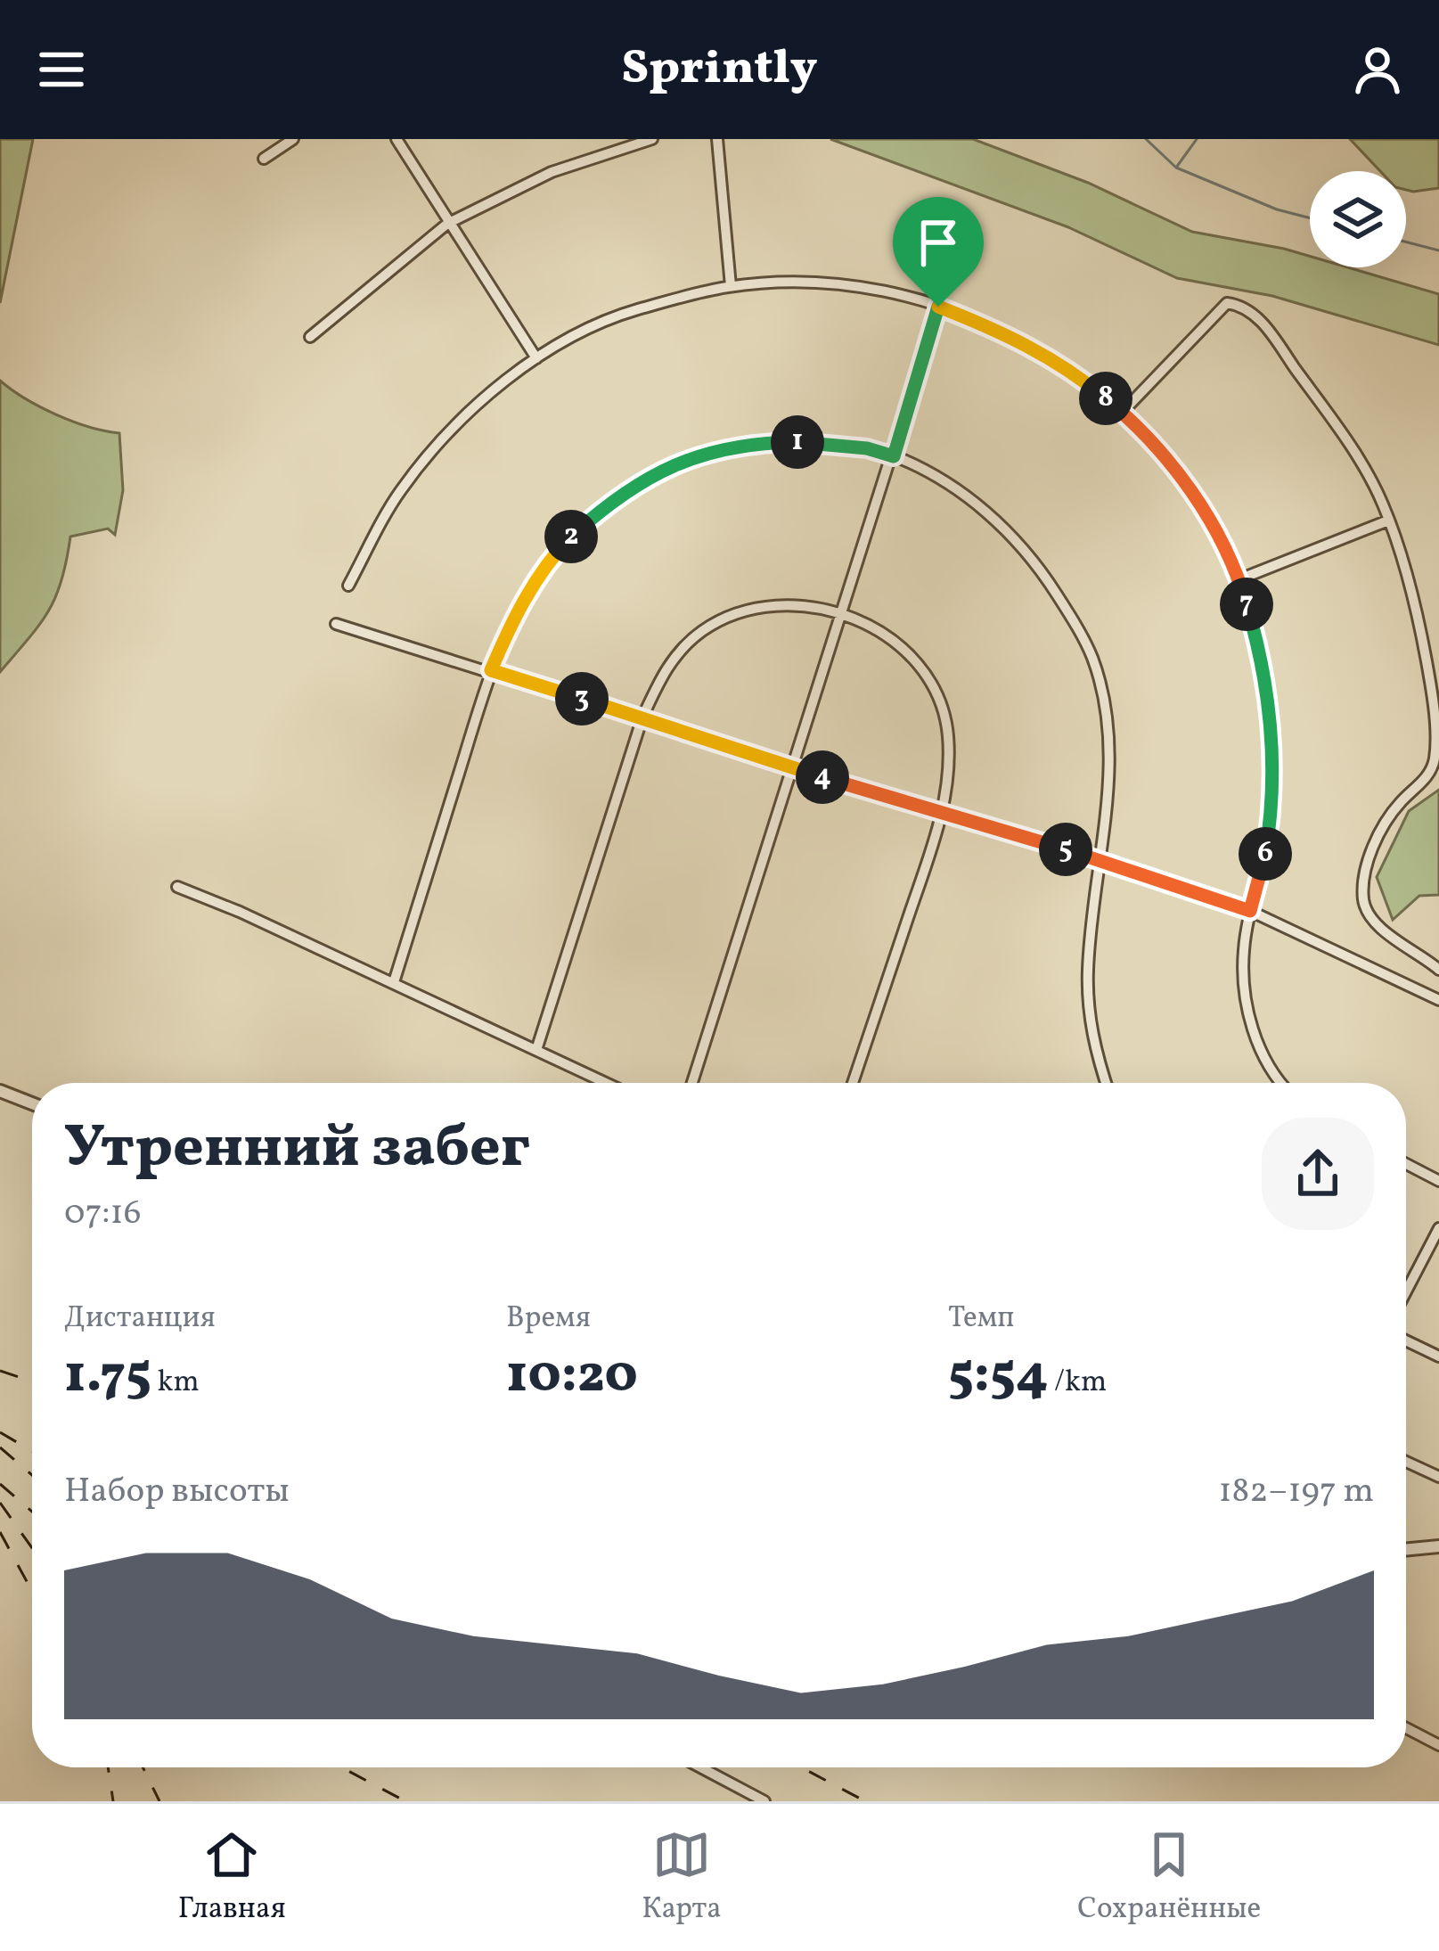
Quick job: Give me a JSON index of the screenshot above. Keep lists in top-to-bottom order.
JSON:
{
  "page": {
    "header": "Sprintly",
    "pins": [
      "8",
      "1",
      "2",
      "7",
      "3",
      "4",
      "5",
      "6"
    ],
    "heading": ["Утренний забег", "07:16"],
    "stats": [
      ["Дистанция", "1.75 km"],
      ["Время", "10:20"],
      ["Темп", "5:54 /km"]
    ],
    "chart": ["Набор высоты", "182–197 m"],
    "tabs": ["Главная", "Карта", "Сохранённые"]
  }
}
